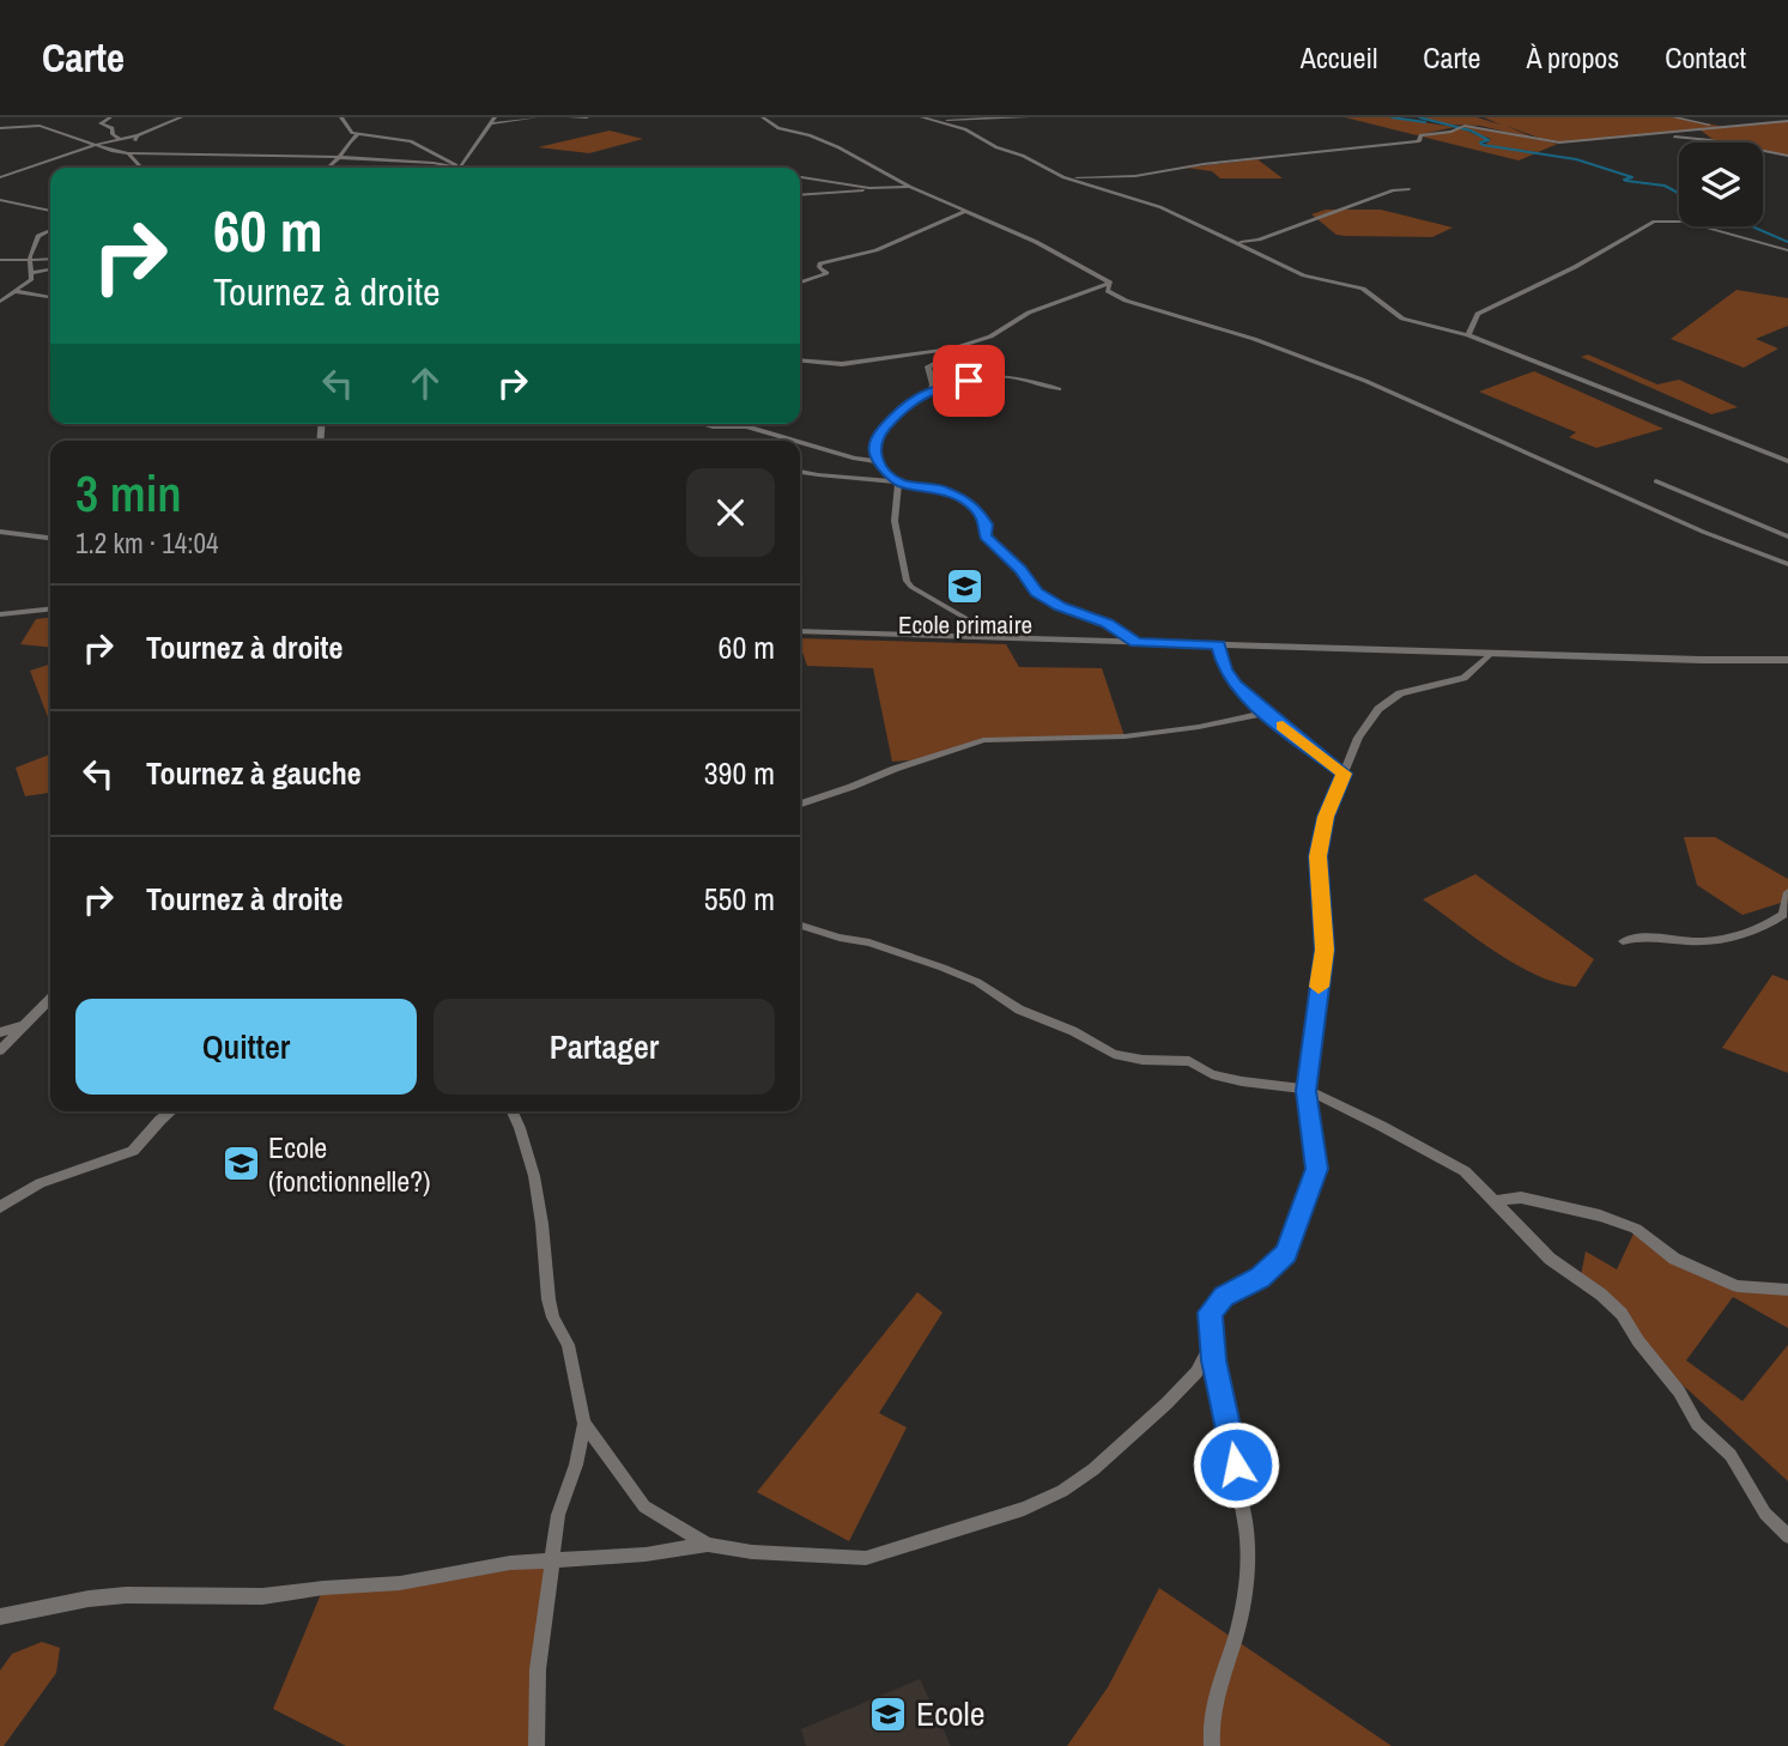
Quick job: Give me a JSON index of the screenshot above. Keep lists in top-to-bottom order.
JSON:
{
  "places": {
    "school or university": ["Ecole primaire", "Ecole (fonctionnelle?)", "Ecole"]
  },
  "page": {
    "header": "Carte",
    "nav": [
      "Accueil",
      "Carte",
      "À propos",
      "Contact"
    ],
    "turn": ["60 m", "Tournez à droite"],
    "heading": ["3 min", "1.2 km · 14:04"],
    "list": [
      {
        "name": "Tournez à droite",
        "value": "60 m"
      },
      {
        "name": "Tournez à gauche",
        "value": "390 m"
      },
      {
        "name": "Tournez à droite",
        "value": "550 m"
      }
    ],
    "buttons": ["Quitter", "Partager"]
  }
}
